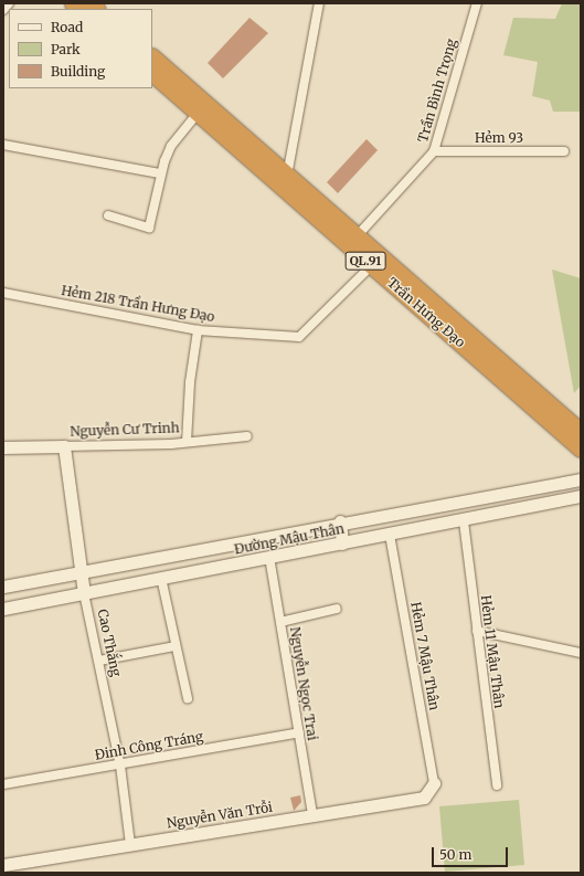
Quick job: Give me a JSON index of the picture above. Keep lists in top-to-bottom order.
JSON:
{
  "streets": {
    "highway": ["QL.91", "Trần Hưng Đạo"],
    "main road": [
      "Nguyễn Cư Trinh",
      "Đường Mậu Thân",
      "Cao Thắng",
      "Nguyễn Văn Trỗi"
    ],
    "street": [
      "Trần Bình Trọng",
      "Hẻm 93",
      "Hẻm 218 Trần Hưng Đạo",
      "Hẻm 11 Mậu Thân",
      "Hẻm 7 Mậu Thân",
      "Nguyễn Ngọc Trai",
      "Đinh Công Tráng"
    ]
  },
  "crossings": [
    ["Trần Bình Trọng", "Hẻm 93"],
    ["Trần Bình Trọng", "Trần Hưng Đạo"],
    ["Hẻm 218 Trần Hưng Đạo", "Trần Hưng Đạo"],
    ["Nguyễn Cư Trinh", "Cao Thắng"],
    ["Đường Mậu Thân", "Cao Thắng"],
    ["Đường Mậu Thân", "Hẻm 11 Mậu Thân"],
    ["Đường Mậu Thân", "Hẻm 7 Mậu Thân"],
    ["Đường Mậu Thân", "Nguyễn Ngọc Trai"],
    ["Cao Thắng", "Đinh Công Tráng"],
    ["Cao Thắng", "Nguyễn Văn Trỗi"],
    ["Hẻm 7 Mậu Thân", "Nguyễn Văn Trỗi"],
    ["Nguyễn Ngọc Trai", "Đinh Công Tráng"],
    ["Nguyễn Ngọc Trai", "Nguyễn Văn Trỗi"]
  ],
  "legend": ["Road", "Park", "Building"],
  "scale_bar": "50 m"
}
